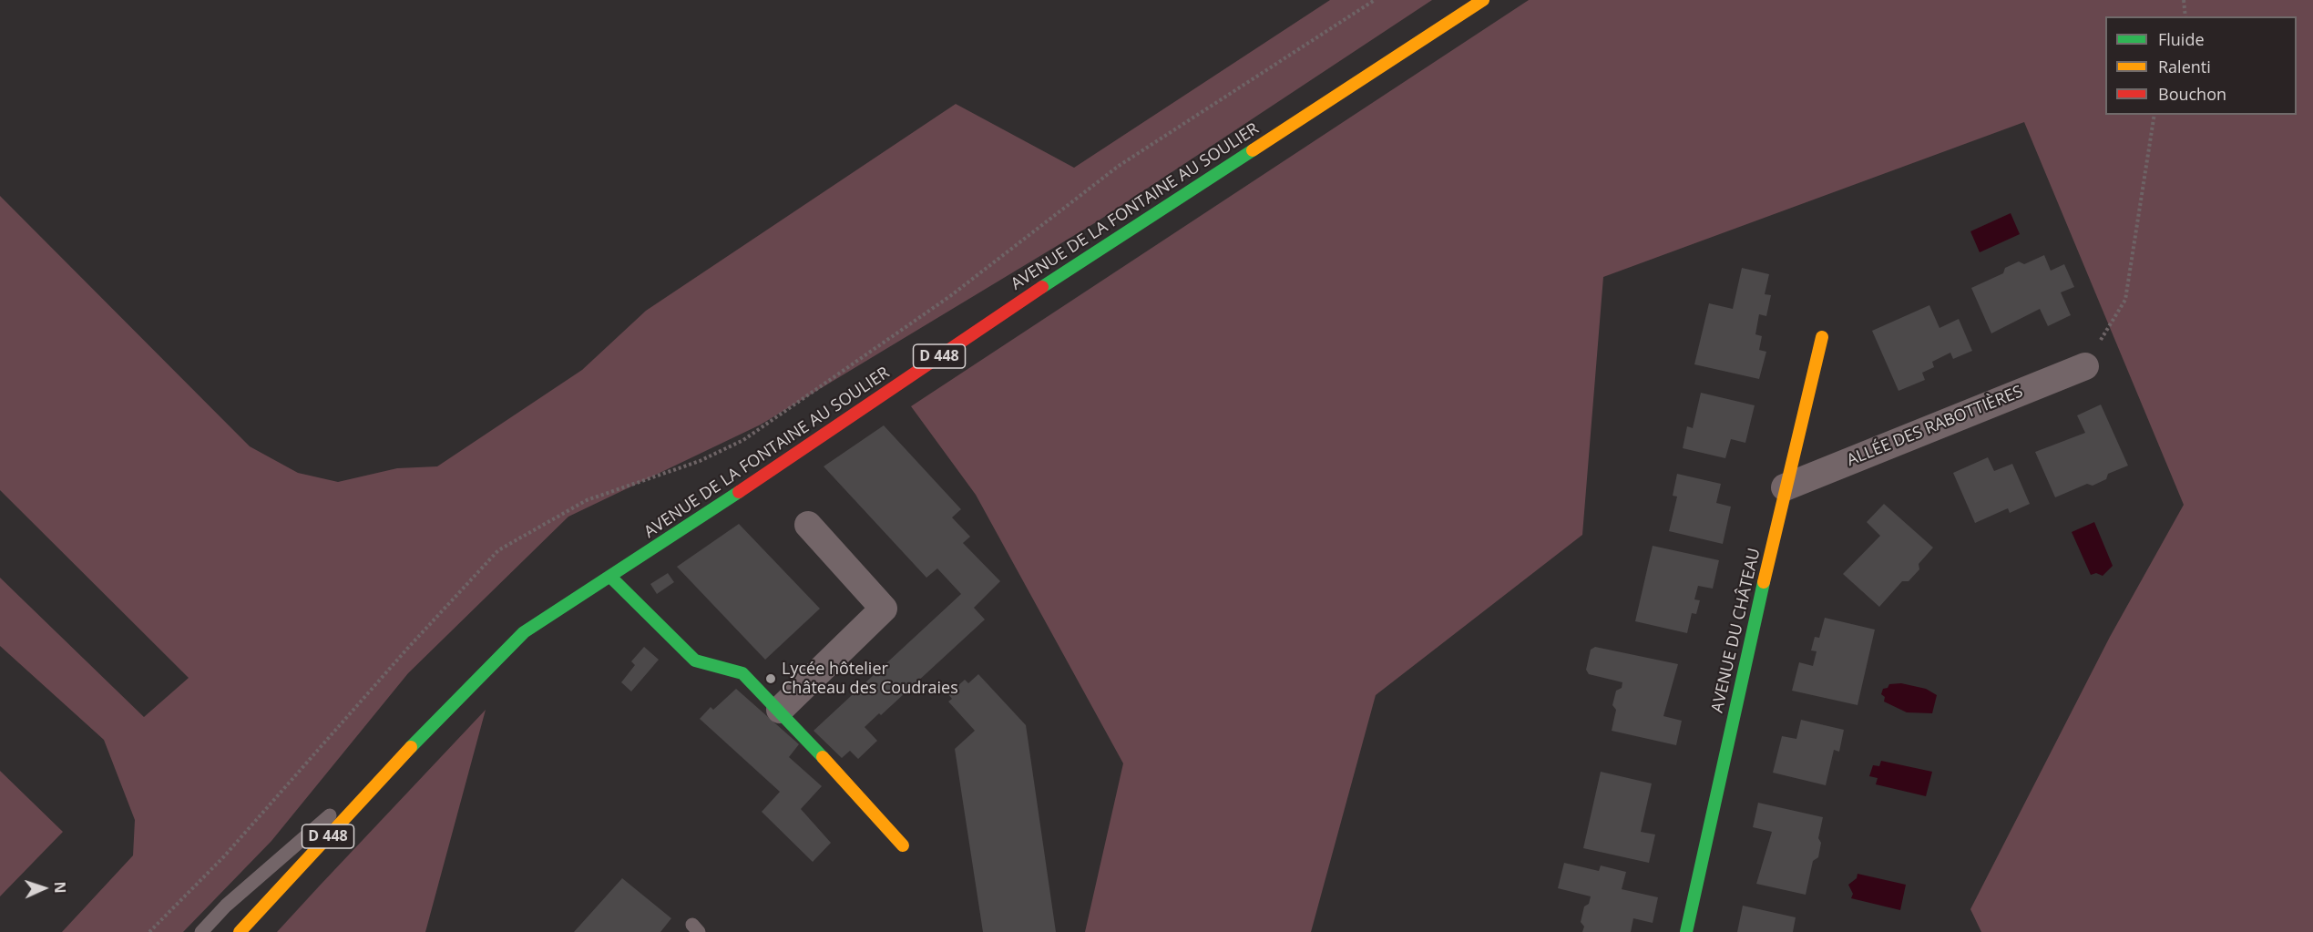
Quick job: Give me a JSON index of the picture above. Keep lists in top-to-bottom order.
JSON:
{
  "streets": {
    "main road": ["AVENUE DE LA FONTAINE AU SOULIER", "D 448", "AVENUE DU CHÂTEAU"],
    "street": ["ALLÉE DES RABOTTIÈRES"]
  },
  "crossings": [
    ["ALLÉE DES RABOTTIÈRES", "AVENUE DU CHÂTEAU"]
  ],
  "places": ["Lycée hôtelier Château des Coudraies"],
  "legend": ["Fluide", "Ralenti", "Bouchon"],
  "north": "right"
}
